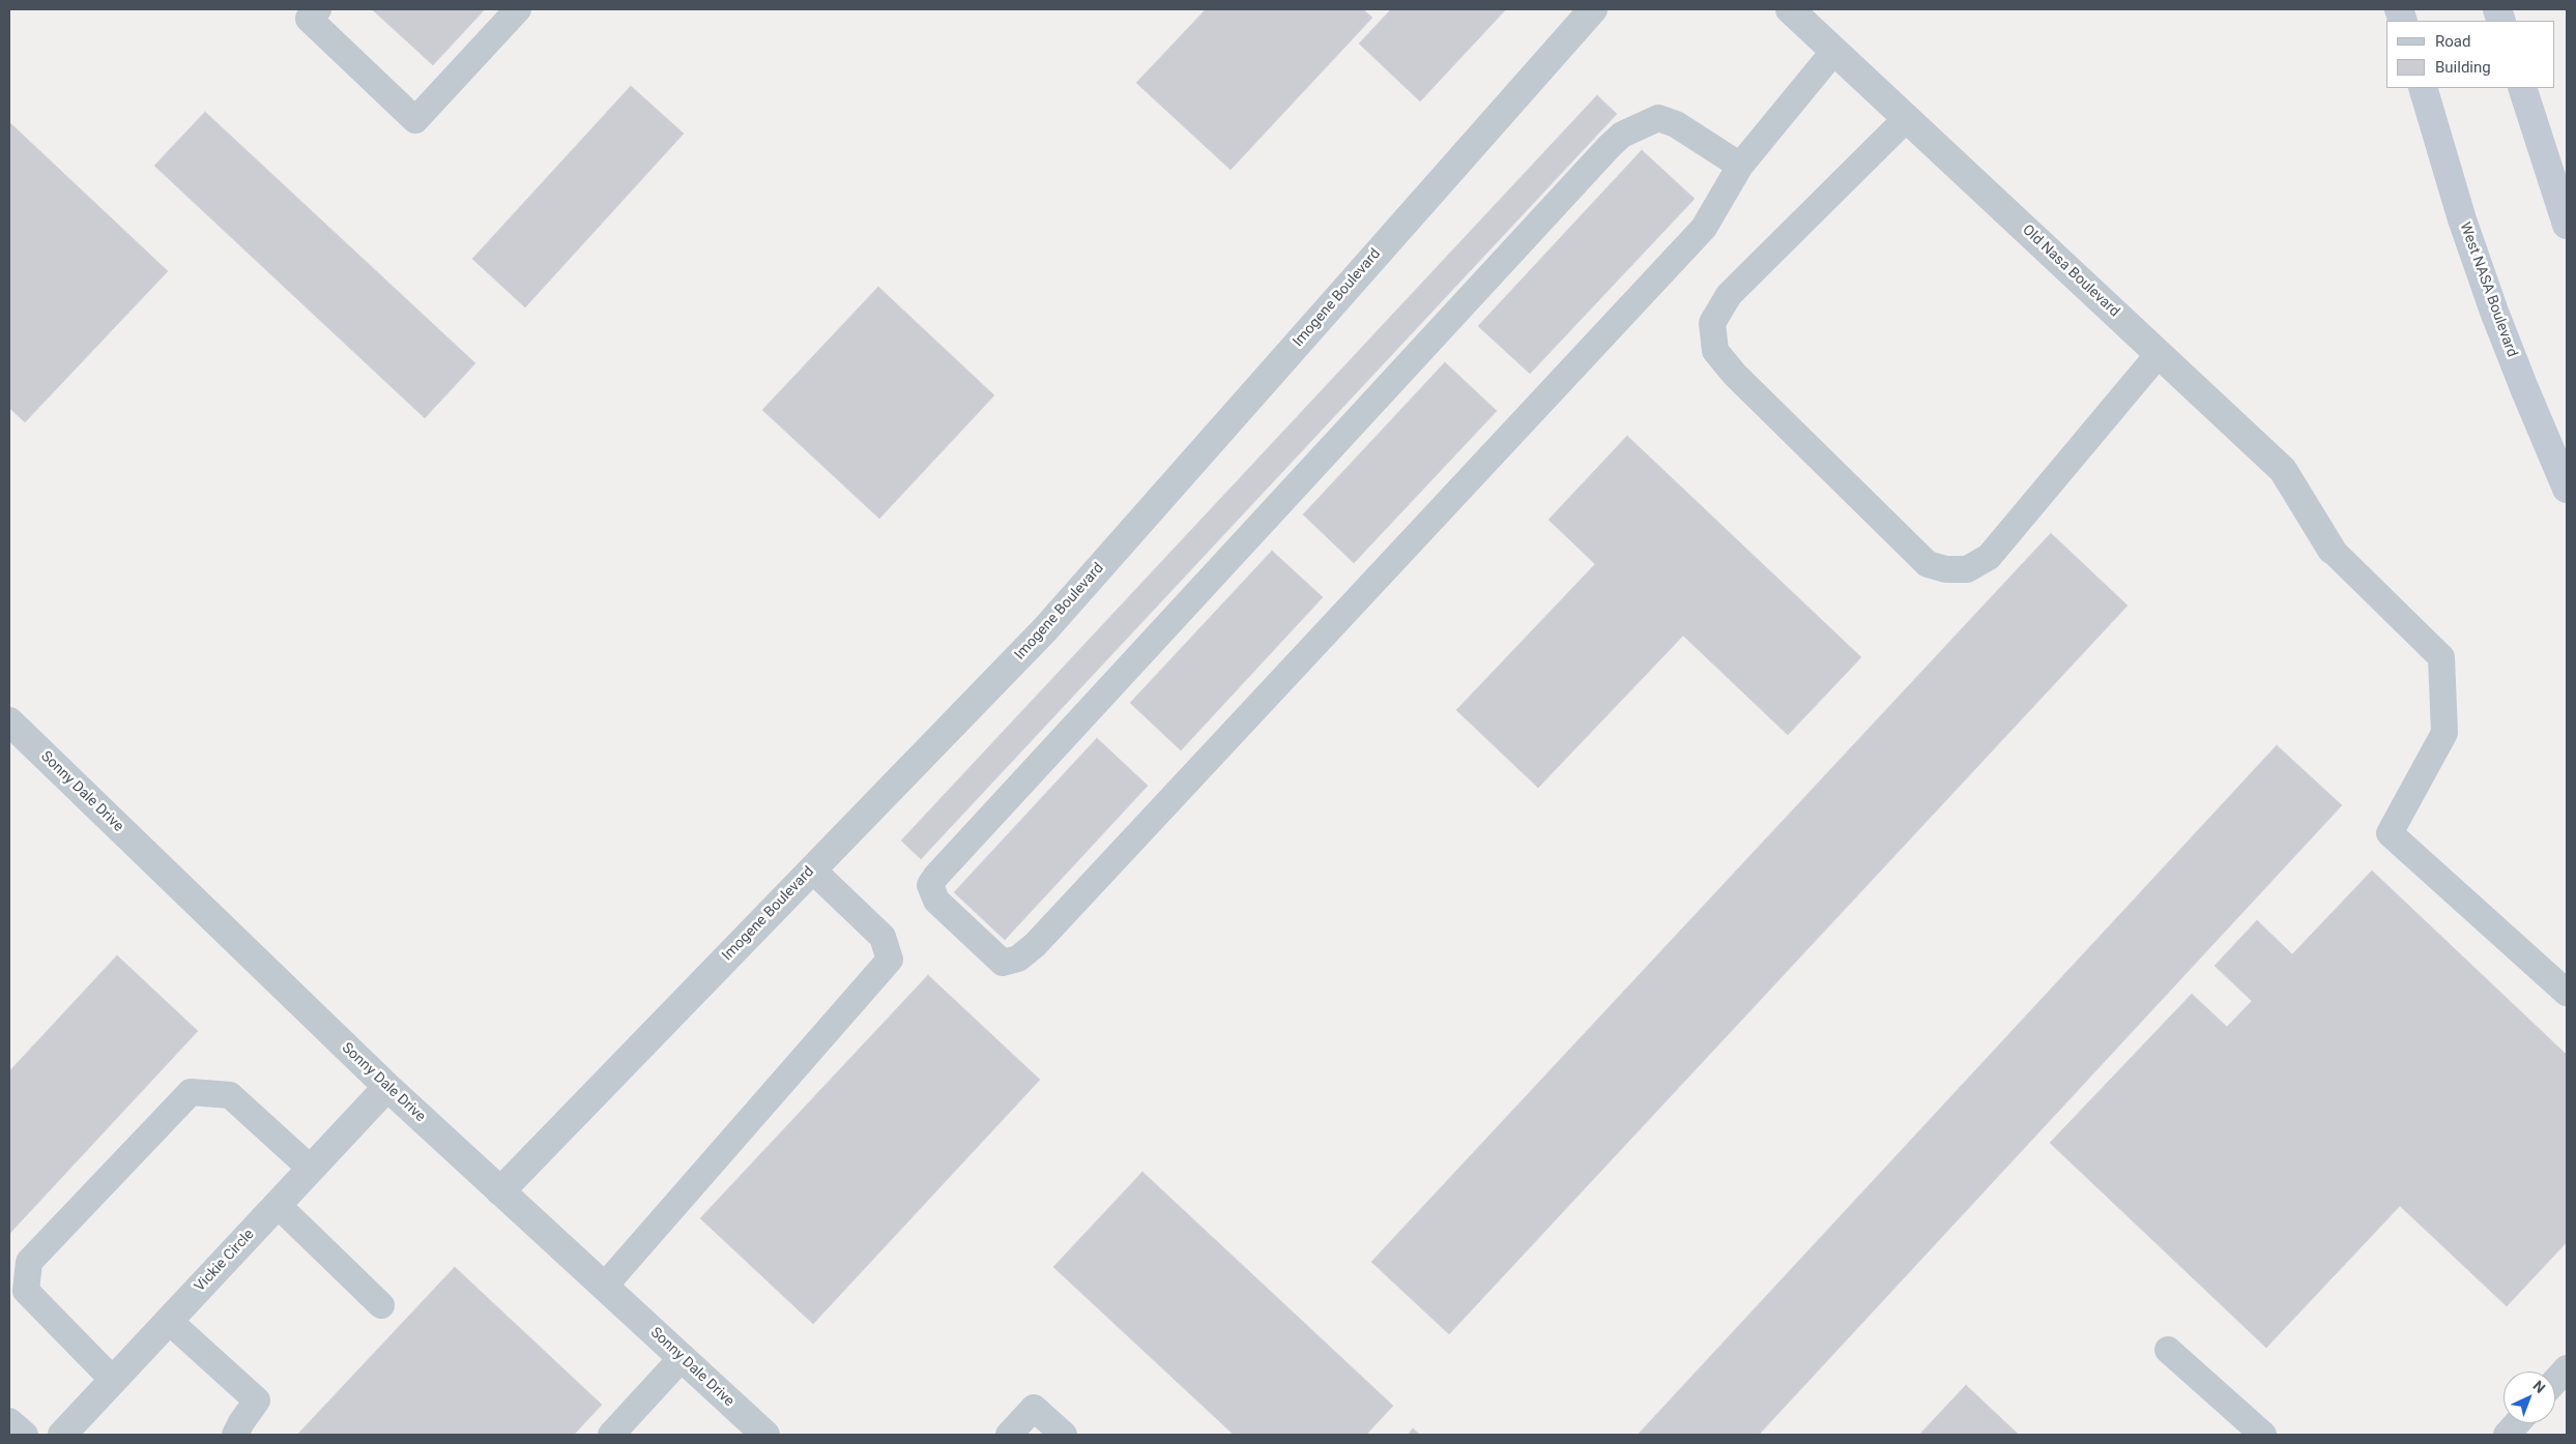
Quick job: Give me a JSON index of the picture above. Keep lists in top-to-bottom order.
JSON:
{
  "streets": {
    "main road": ["West NASA Boulevard"],
    "street": [
      "Old Nasa Boulevard",
      "Imogene Boulevard",
      "Sonny Dale Drive",
      "Vickie Circle"
    ]
  },
  "crossings": [
    ["Imogene Boulevard", "Sonny Dale Drive"],
    ["Sonny Dale Drive", "Vickie Circle"]
  ],
  "legend": ["Road", "Building"],
  "north": "top right"
}
